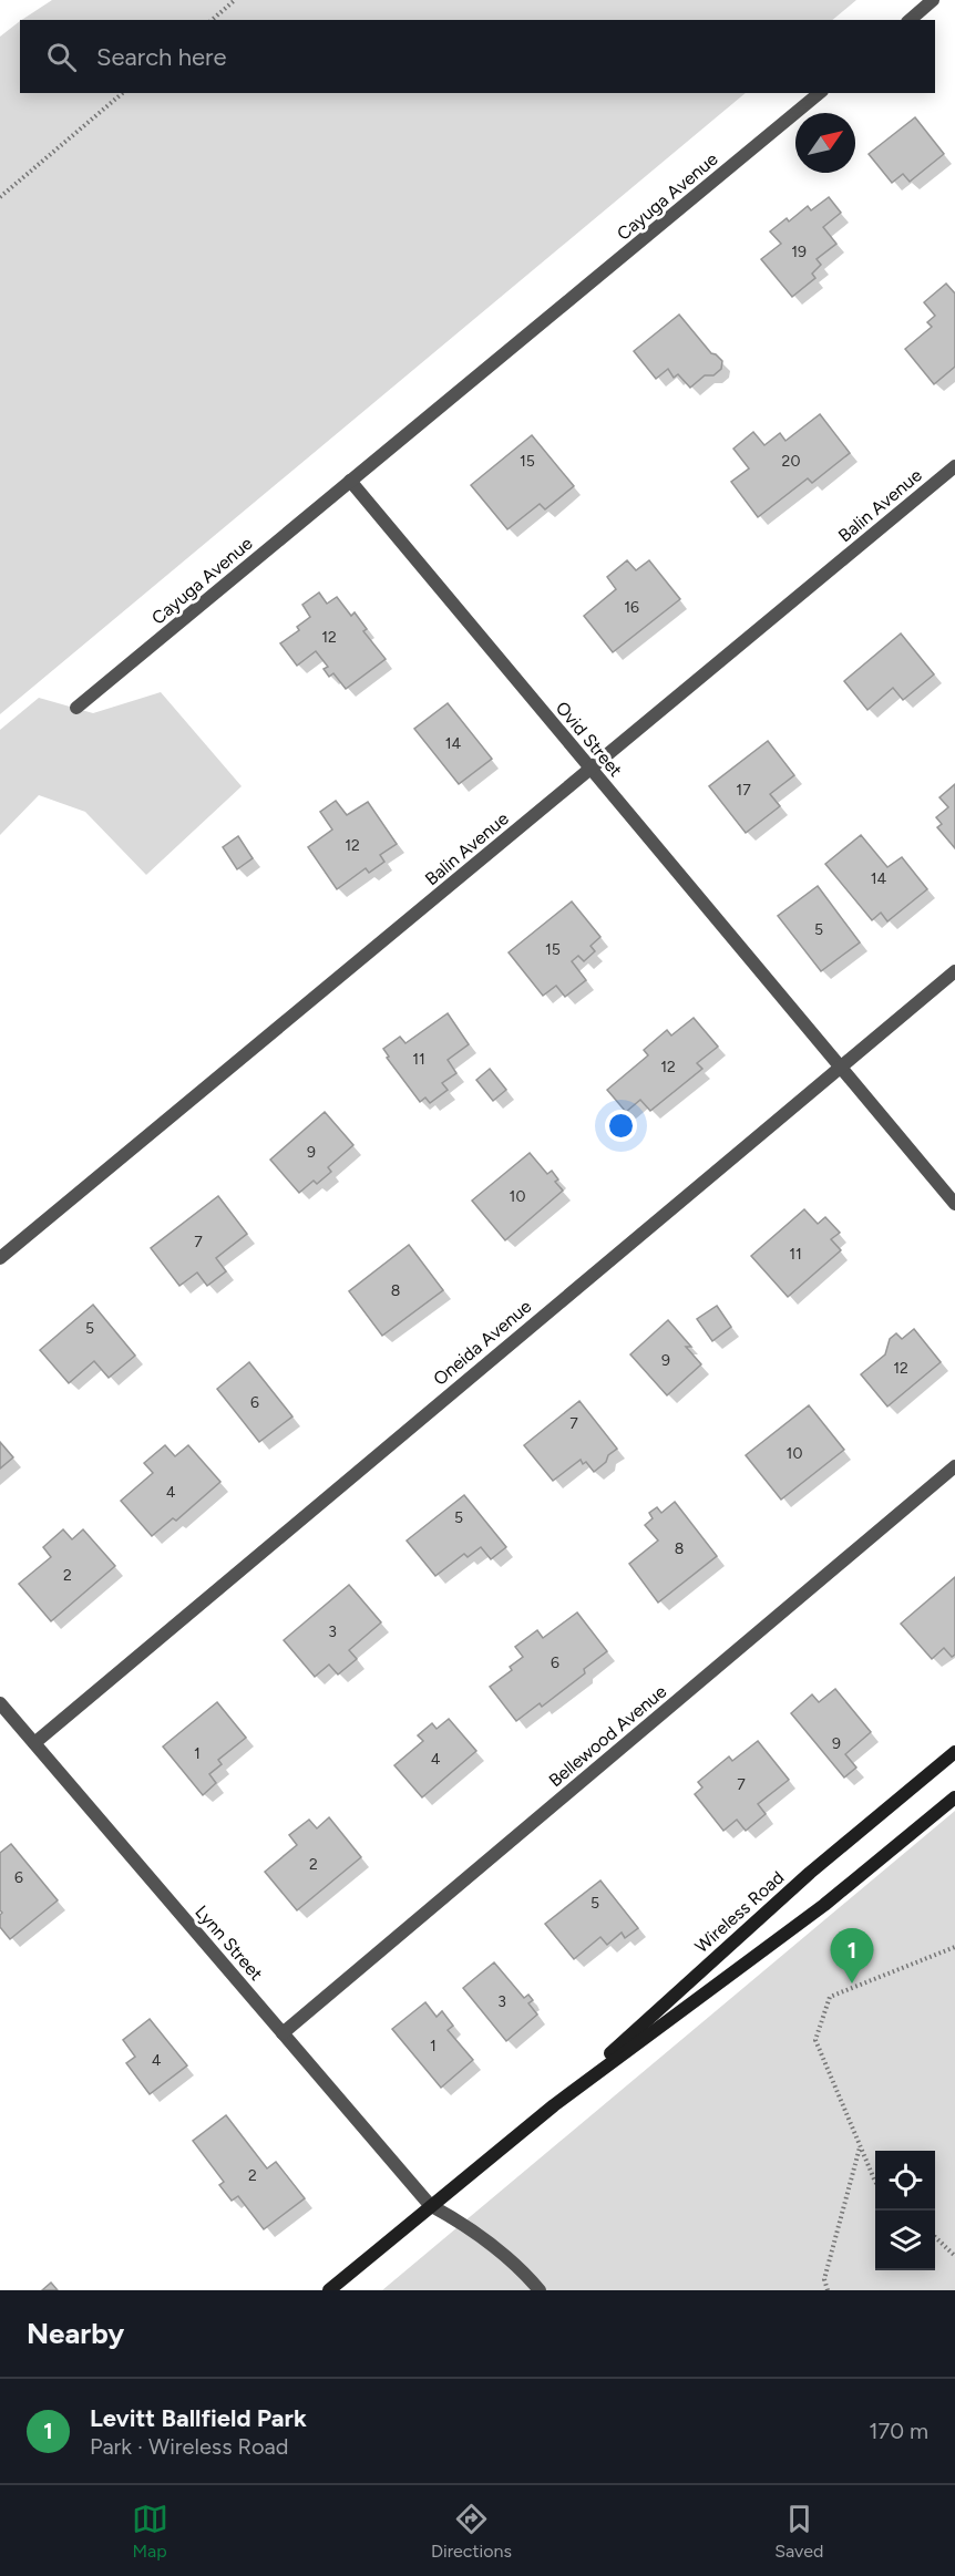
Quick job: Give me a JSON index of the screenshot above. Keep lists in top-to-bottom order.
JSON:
{
  "streets": {
    "main road": ["Wireless Road"],
    "street": [
      "Cayuga Avenue",
      "Balin Avenue",
      "Ovid Street",
      "Oneida Avenue",
      "Bellewood Avenue",
      "Lynn Street"
    ]
  },
  "crossings": [
    ["Cayuga Avenue", "Ovid Street"],
    ["Balin Avenue", "Ovid Street"],
    ["Ovid Street", "Oneida Avenue"],
    ["Oneida Avenue", "Lynn Street"],
    ["Bellewood Avenue", "Lynn Street"],
    ["Wireless Road", "Lynn Street"]
  ],
  "house_numbers": [
    "19",
    "15",
    "20",
    "16",
    "12",
    "14",
    "17",
    "12",
    "14",
    "5",
    "15",
    "11",
    "12",
    "9",
    "10",
    "7",
    "11",
    "8",
    "5",
    "9",
    "12",
    "6",
    "7",
    "10",
    "4",
    "5",
    "8",
    "2",
    "3",
    "6",
    "9",
    "1",
    "4",
    "7",
    "2",
    "6",
    "5",
    "3",
    "1",
    "4",
    "2"
  ],
  "north": "top right",
  "page": {
    "search": "Search here",
    "pins": "1",
    "heading": "Nearby",
    "list": [
      {
        "mark": "1",
        "name": "Levitt Ballfield Park",
        "note": "Park · Wireless Road",
        "value": "170 m"
      }
    ],
    "nav": ["Map", "Directions", "Saved"]
  }
}
